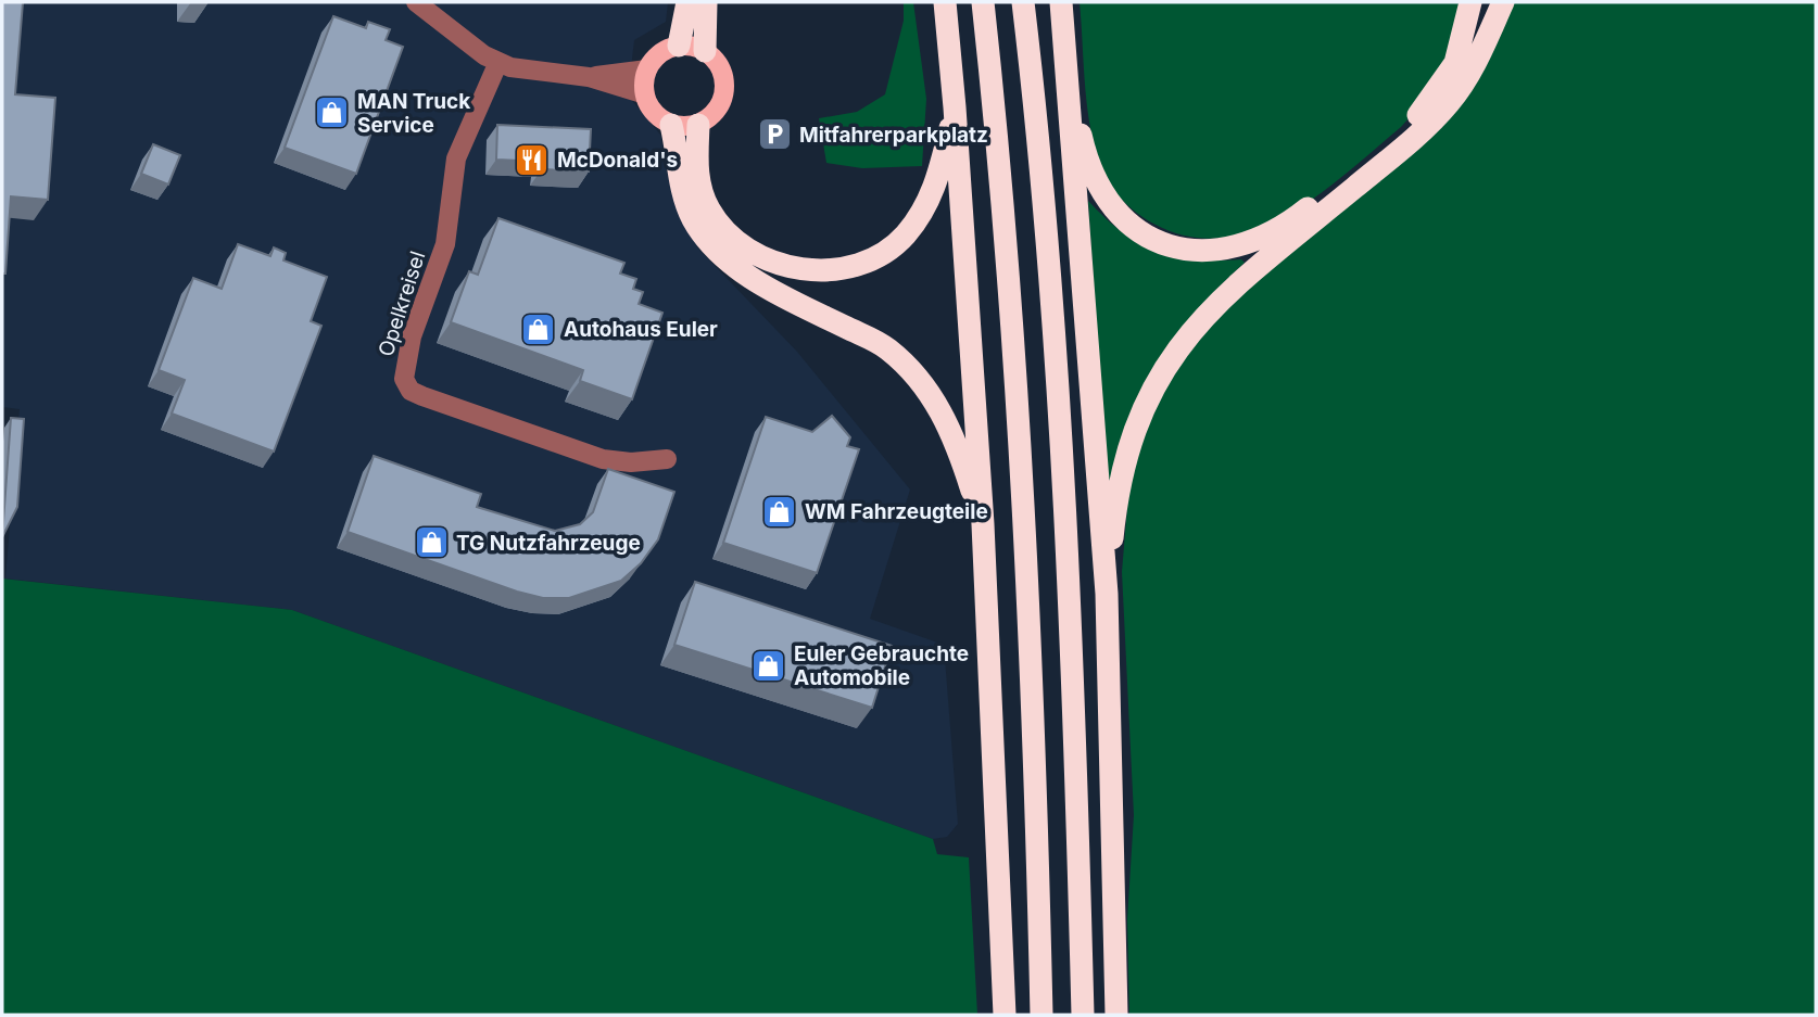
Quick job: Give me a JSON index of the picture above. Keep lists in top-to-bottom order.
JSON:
{
  "streets": {
    "street": ["Opelkreisel"]
  },
  "places": {
    "shop": [
      "MAN Truck Service",
      "Autohaus Euler",
      "WM Fahrzeugteile",
      "TG Nutzfahrzeuge",
      "Euler Gebrauchte Automobile"
    ],
    "parking": ["Mitfahrerparkplatz"],
    "restaurant": ["McDonald's"]
  }
}
